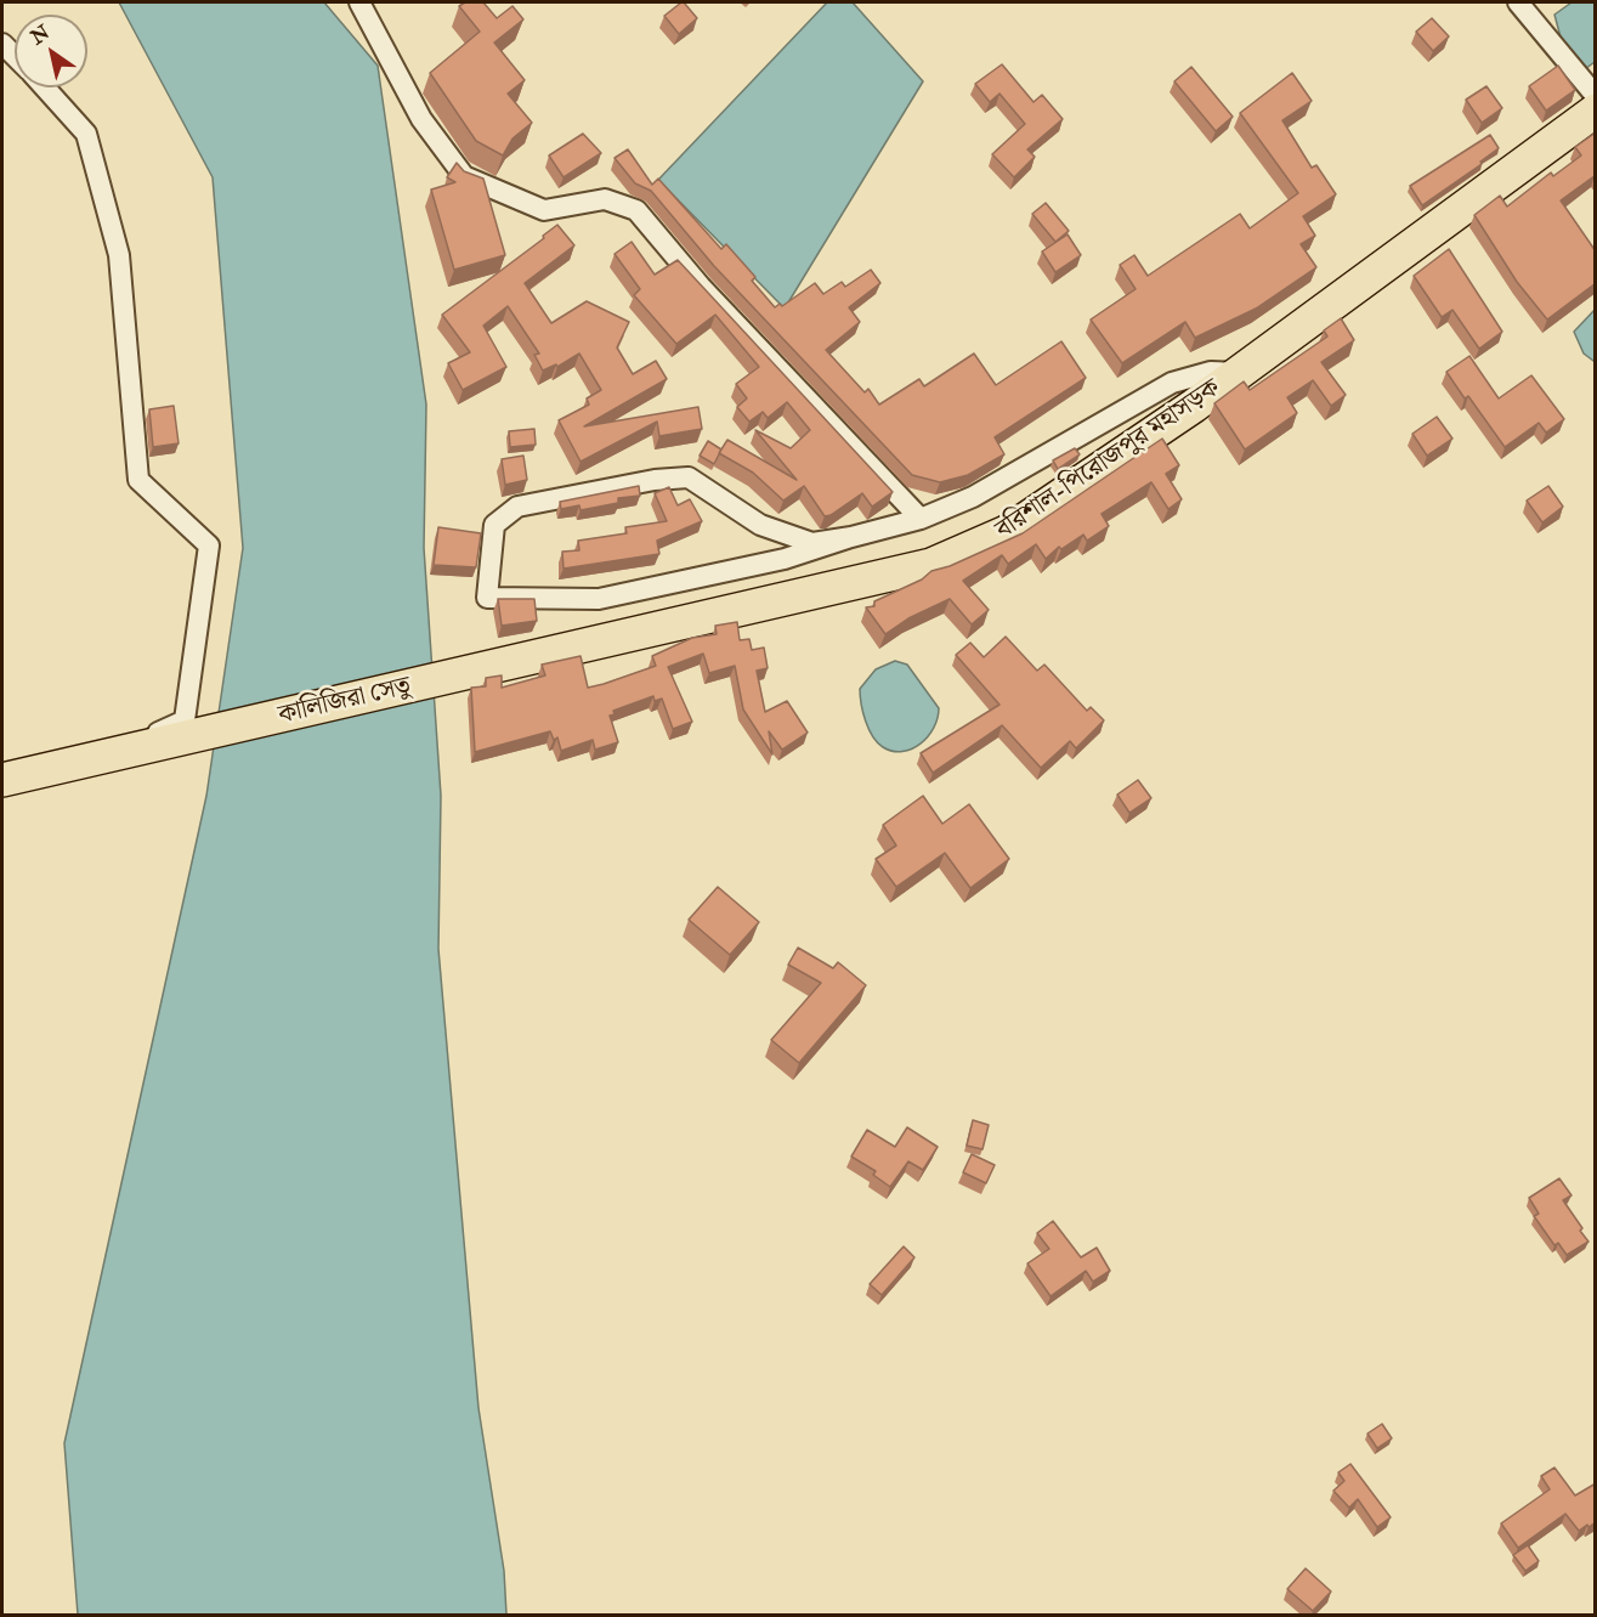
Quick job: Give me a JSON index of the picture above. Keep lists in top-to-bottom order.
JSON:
{
  "streets": {
    "highway": ["বরিশাল-পিরোজপুর মহাসড়ক", "কালিজিরা সেতু"]
  },
  "crossings": [
    ["বরিশাল-পিরোজপুর মহাসড়ক", "কালিজিরা সেতু"]
  ],
  "north": "top left"
}
